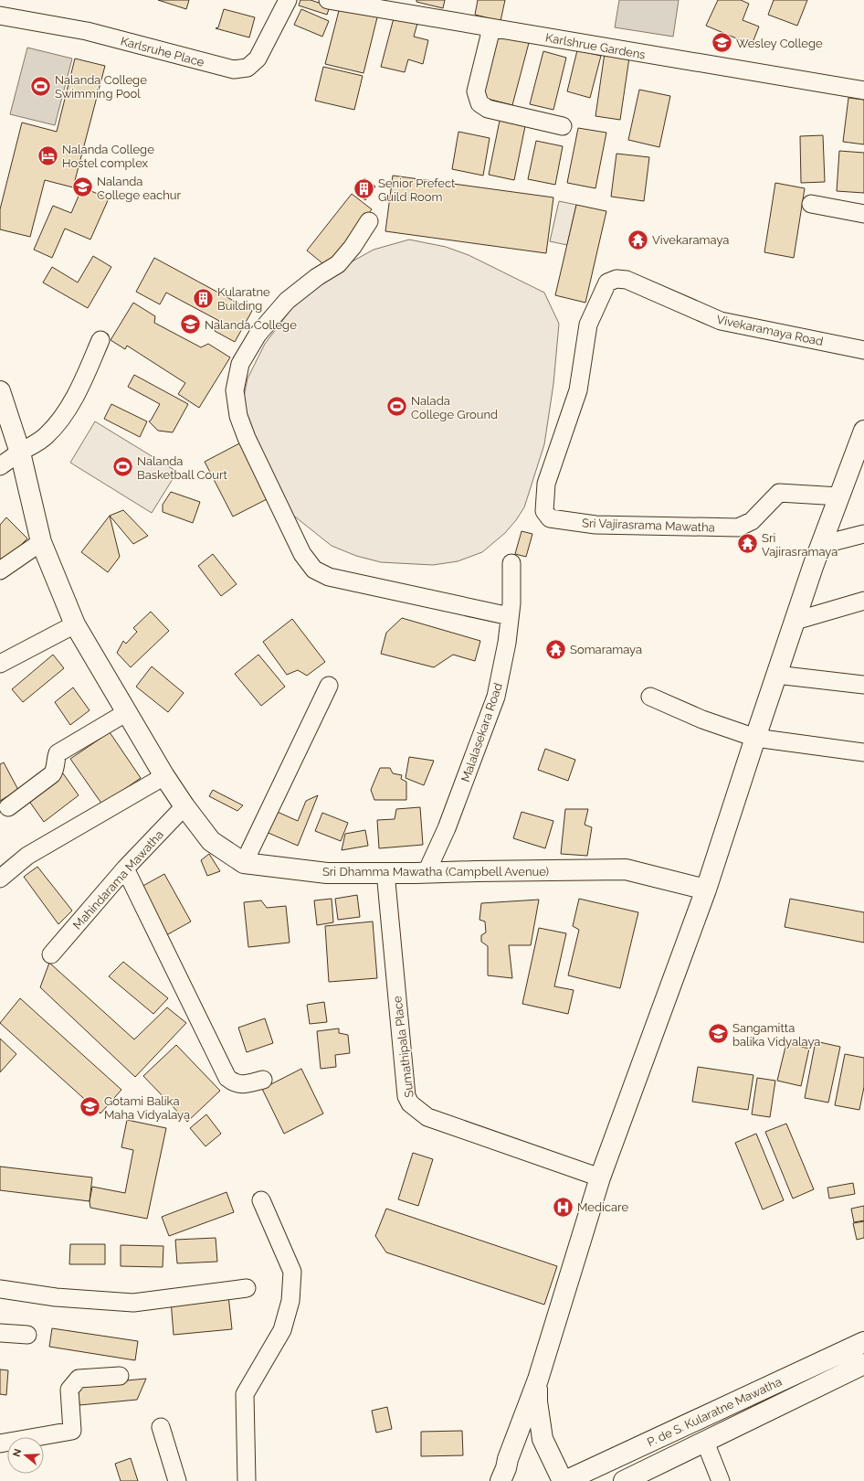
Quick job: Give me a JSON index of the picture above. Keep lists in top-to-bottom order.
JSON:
{
  "streets": {
    "main road": ["Sri Dhamma Mawatha (Campbell Avenue)", "P. de S. Kularatne Mawatha"],
    "street": [
      "Karlshrue Gardens",
      "Karlsruhe Place",
      "Vivekaramaya Road",
      "Sri Vajirasrama Mawatha",
      "Malalasekara Road",
      "Mahindarama Mawatha",
      "Sumathipala Place"
    ]
  },
  "crossings": [
    ["Vivekaramaya Road", "Sri Vajirasrama Mawatha"],
    ["Malalasekara Road", "Sri Dhamma Mawatha (Campbell Avenue)"],
    ["Sri Dhamma Mawatha (Campbell Avenue)", "Mahindarama Mawatha"],
    ["Sri Dhamma Mawatha (Campbell Avenue)", "Sumathipala Place"]
  ],
  "places": {
    "school or university": [
      "Wesley College",
      "Nalanda College eachur",
      "Nalanda College",
      "Sangamitta balika Vidyalaya",
      "Gotami Balika Maha Vidyalaya"
    ],
    "sports": ["Nalanda College Swimming Pool", "Nalada College Ground", "Nalanda Basketball Court"],
    "hotel": ["Nalanda College Hostel complex"],
    "building": ["Senior Prefect Guild Room", "Kularatne Building"],
    "temple": ["Vivekaramaya", "Sri Vajirasramaya", "Somaramaya"],
    "hospital": ["Medicare"]
  },
  "north": "left"
}
